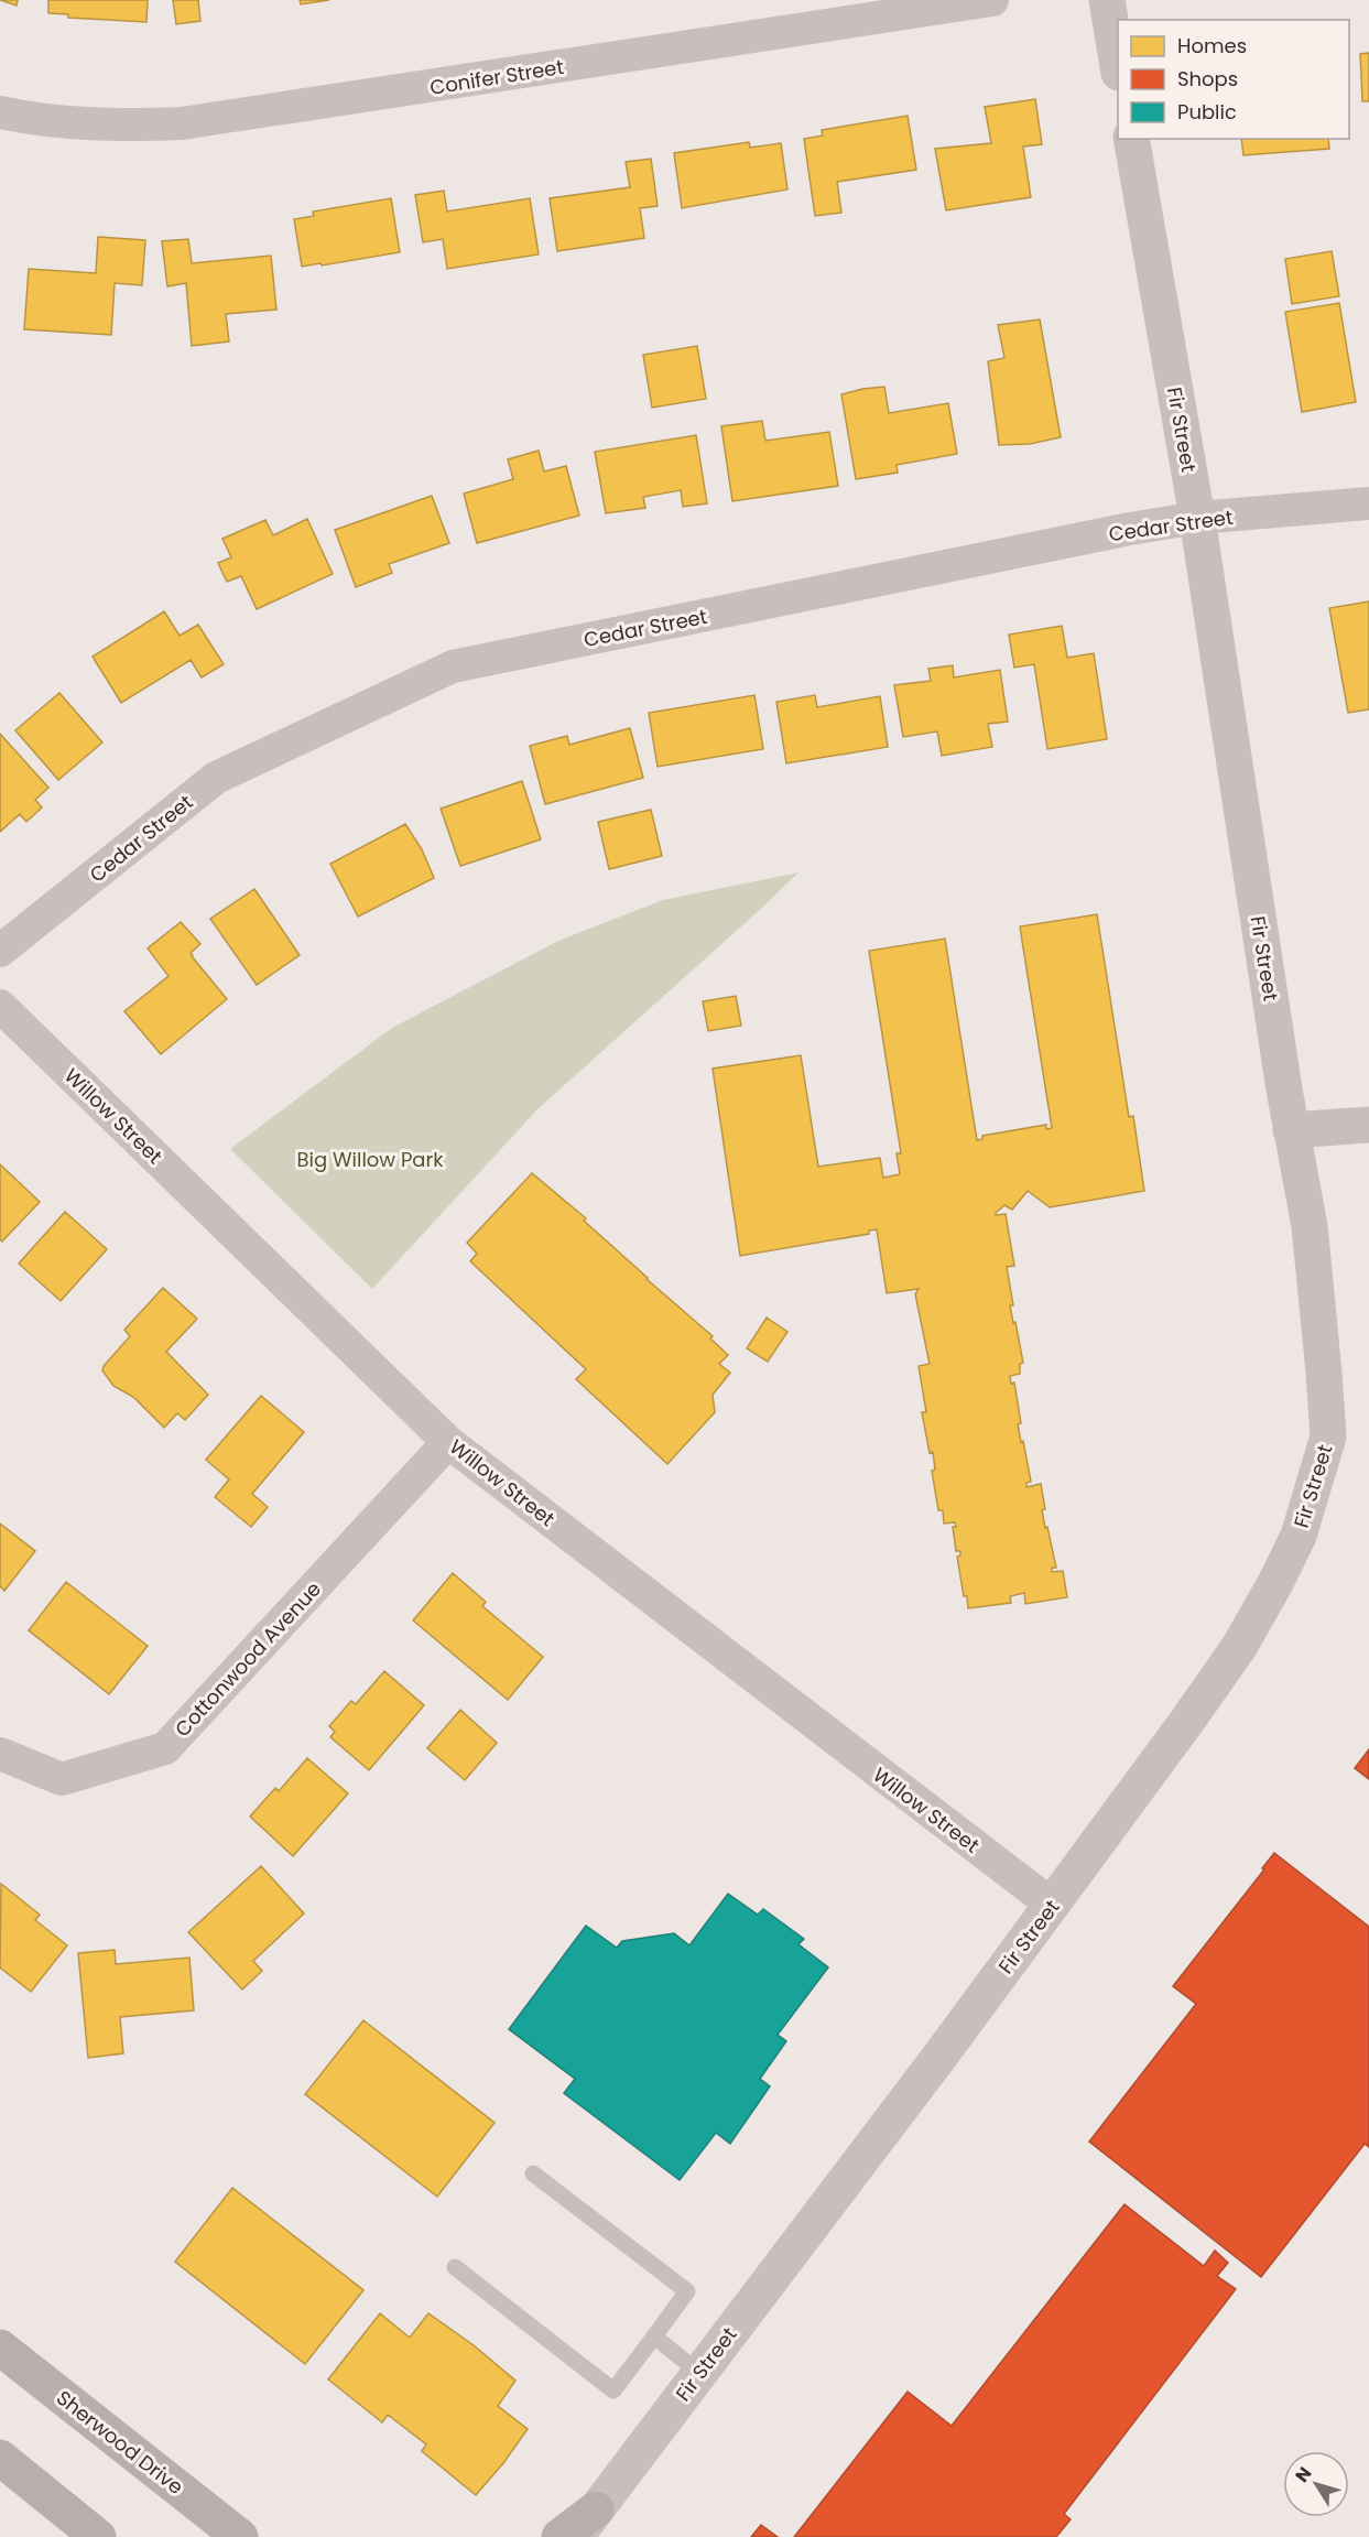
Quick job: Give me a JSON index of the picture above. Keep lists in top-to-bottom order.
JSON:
{
  "streets": {
    "main road": ["Sherwood Drive"],
    "street": [
      "Conifer Street",
      "Fir Street",
      "Cedar Street",
      "Willow Street",
      "Cottonwood Avenue"
    ]
  },
  "crossings": [
    ["Fir Street", "Cedar Street"],
    ["Fir Street", "Willow Street"],
    ["Willow Street", "Cottonwood Avenue"]
  ],
  "parks": ["Big Willow Park"],
  "legend": ["Homes", "Shops", "Public"],
  "north": "top left"
}
